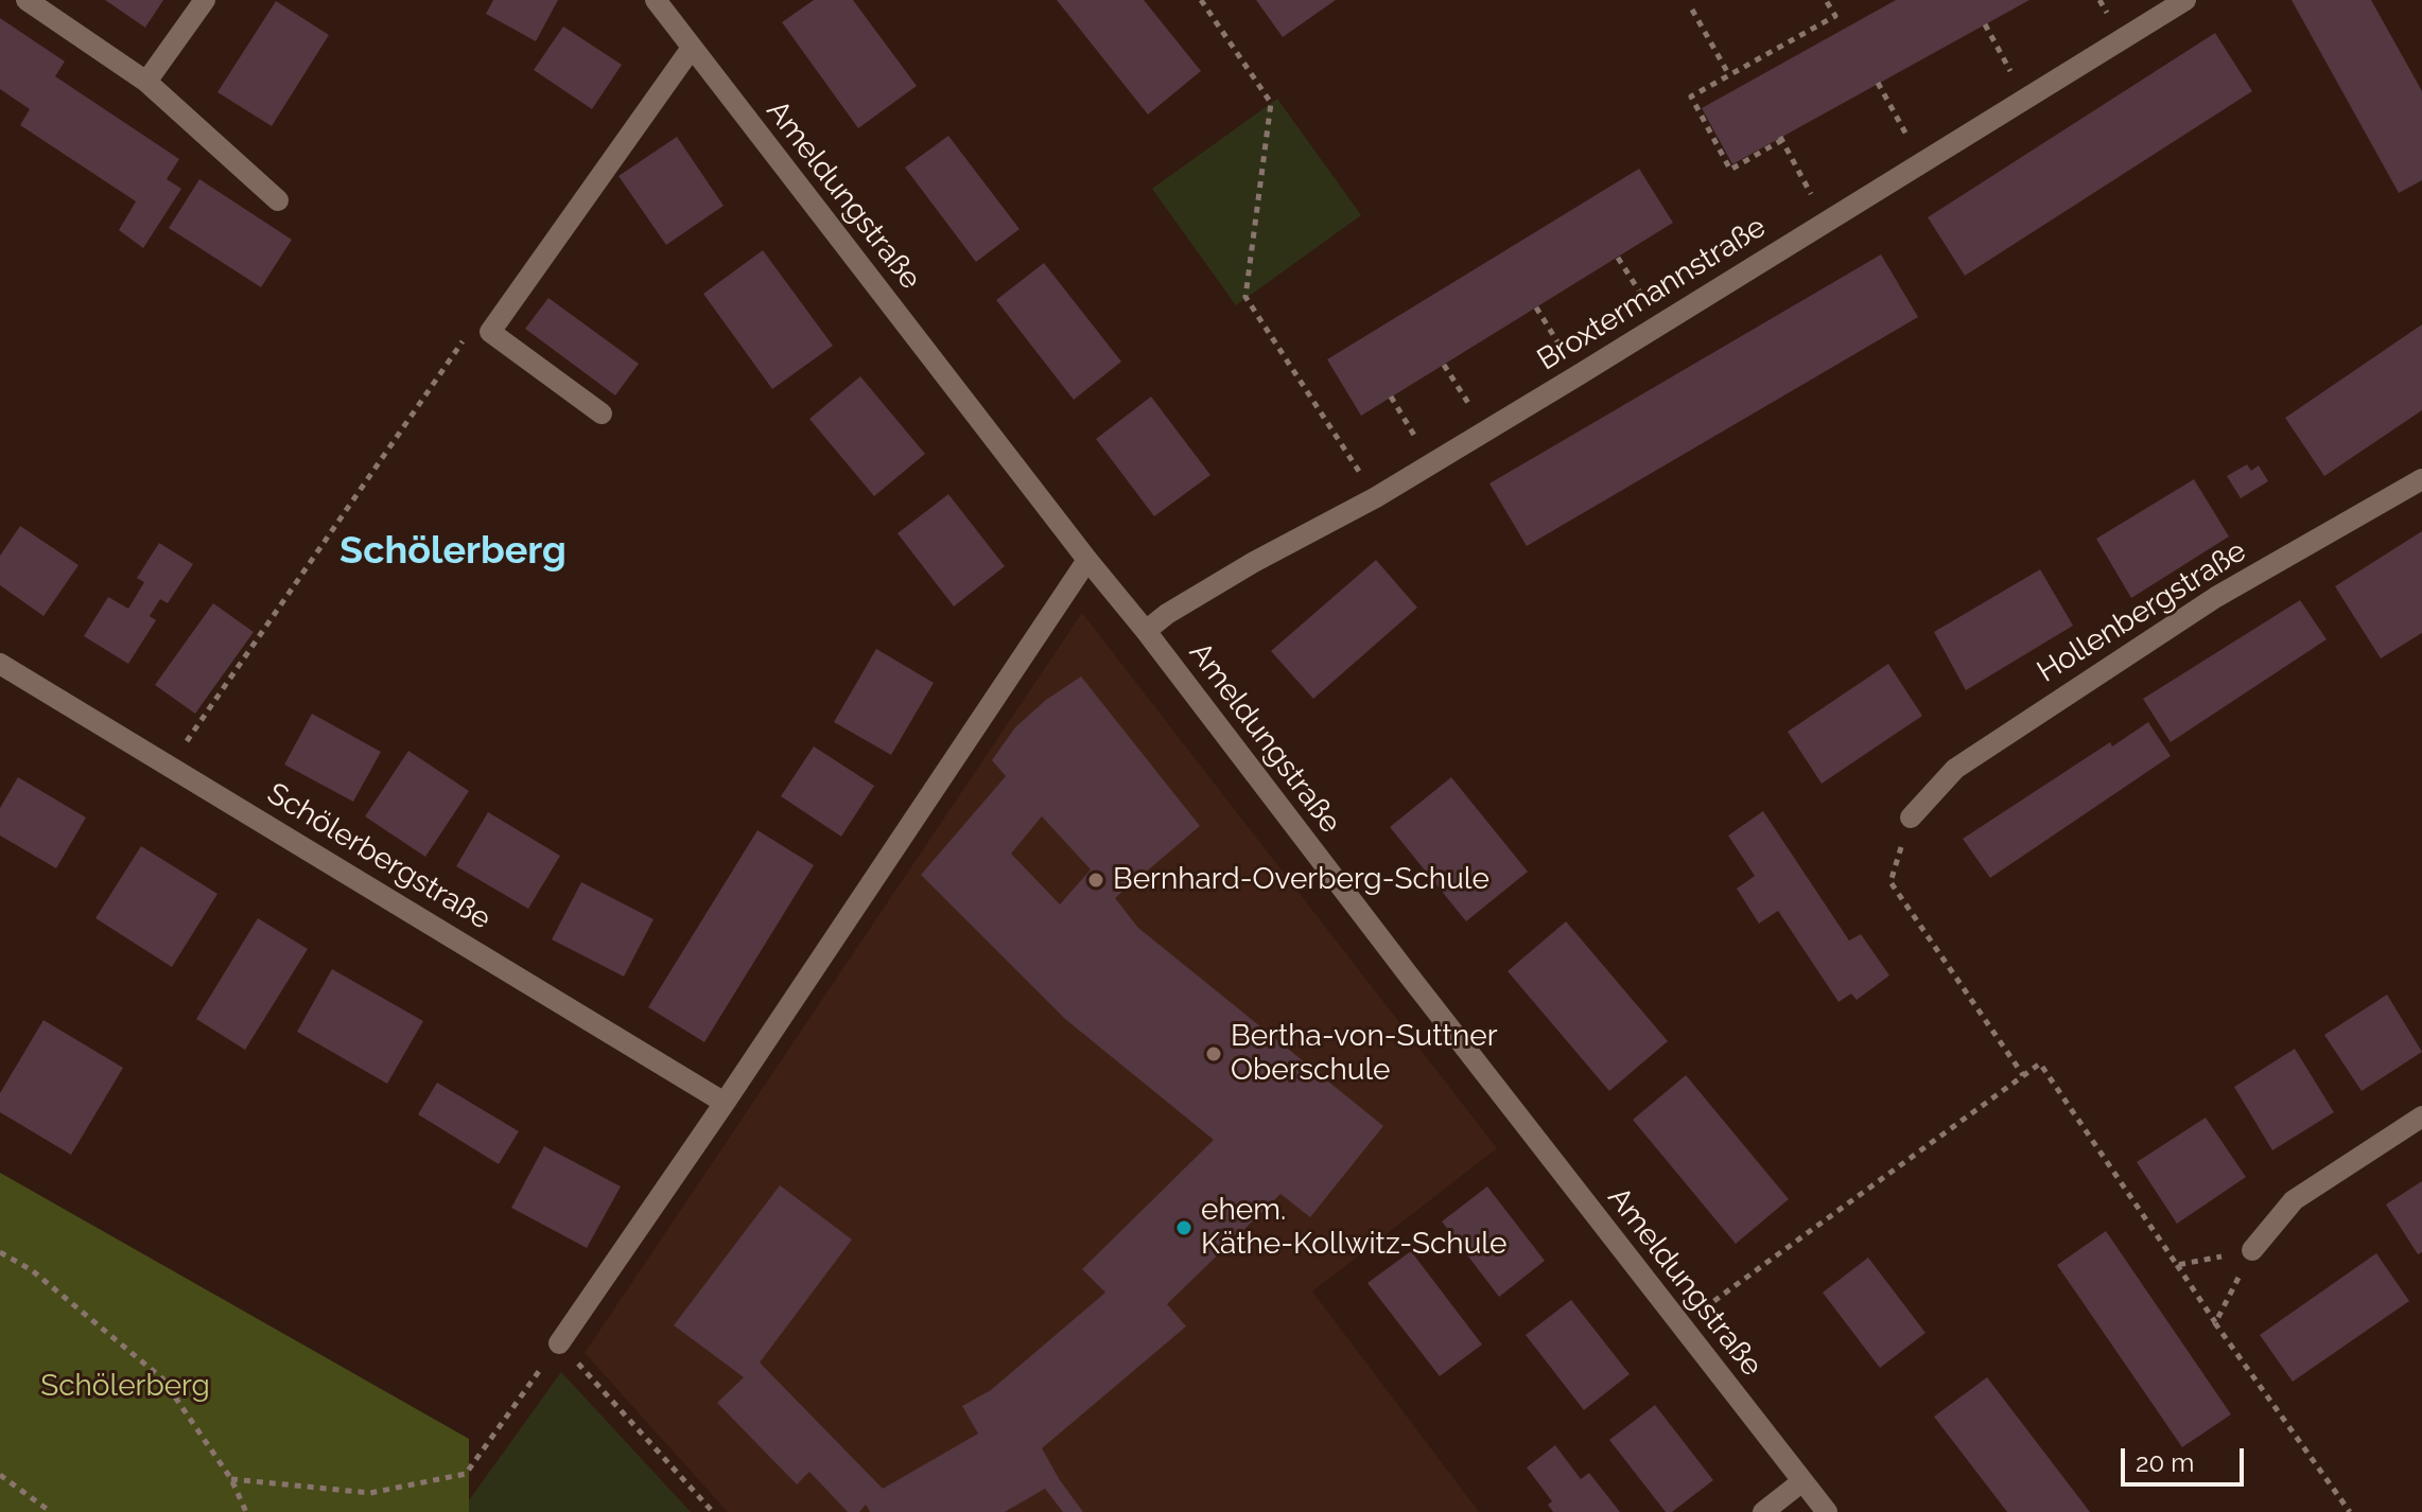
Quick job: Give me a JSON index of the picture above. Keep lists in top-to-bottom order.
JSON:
{
  "streets": {
    "street": [
      "Ameldungstraße",
      "Broxtermannstraße",
      "Hollenbergstraße",
      "Schölerbergstraße"
    ]
  },
  "crossings": [
    ["Ameldungstraße", "Broxtermannstraße"]
  ],
  "districts": ["Schölerberg"],
  "parks": ["Schölerberg"],
  "places": ["Bernhard-Overberg-Schule", "Bertha-von-Suttner Oberschule", "ehem. Käthe-Kollwitz-Schule"],
  "scale_bar": "20 m"
}
